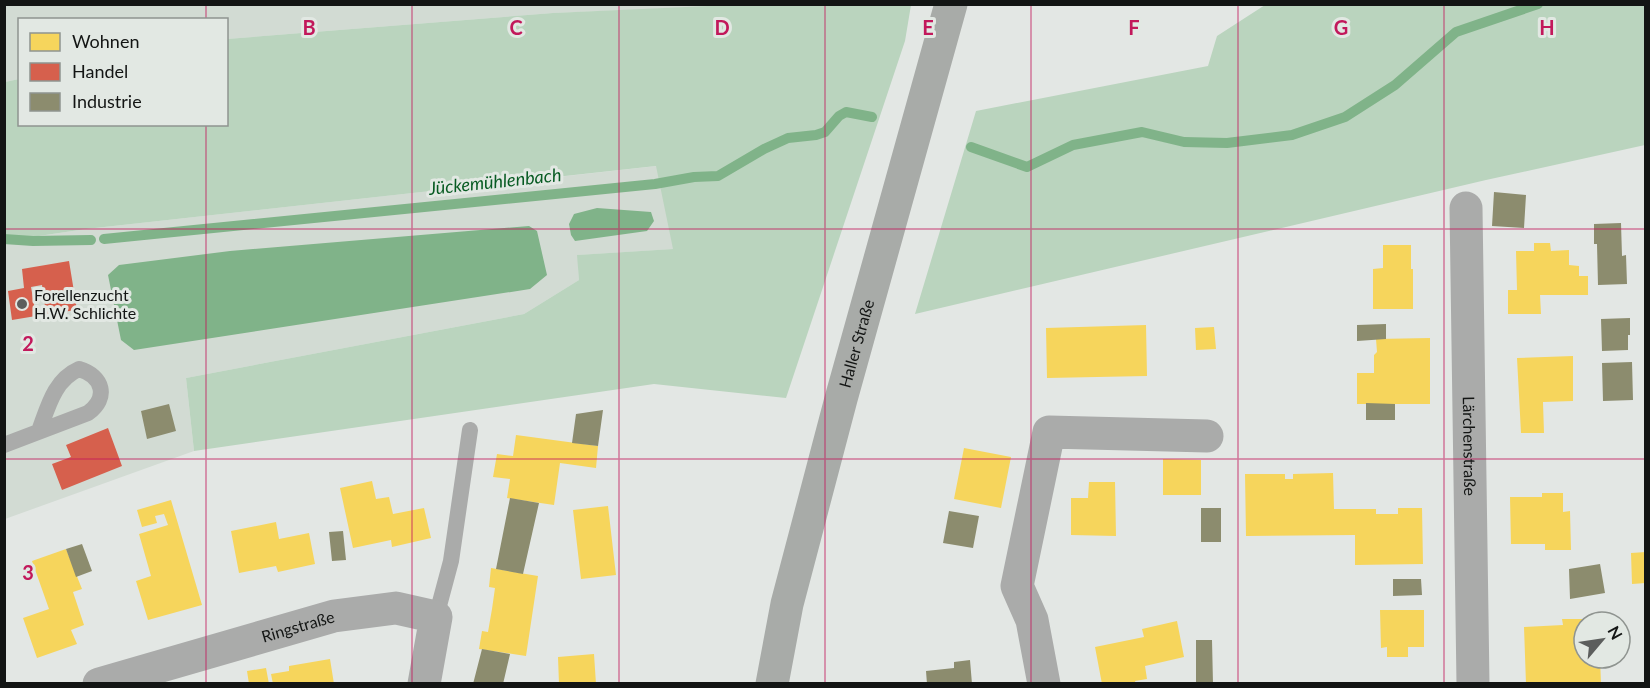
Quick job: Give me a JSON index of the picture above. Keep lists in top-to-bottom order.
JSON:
{
  "streets": {
    "main road": ["Haller Straße"],
    "street": ["Lärchenstraße", "Ringstraße"]
  },
  "water": ["Jückemühlenbach"],
  "places": ["Forellenzucht H.W. Schlichte"],
  "legend": ["Wohnen", "Handel", "Industrie"],
  "north": "top right",
  "grid": {
    "columns": [
      "B",
      "C",
      "D",
      "E",
      "F",
      "G",
      "H"
    ],
    "rows": ["2", "3"]
  }
}
